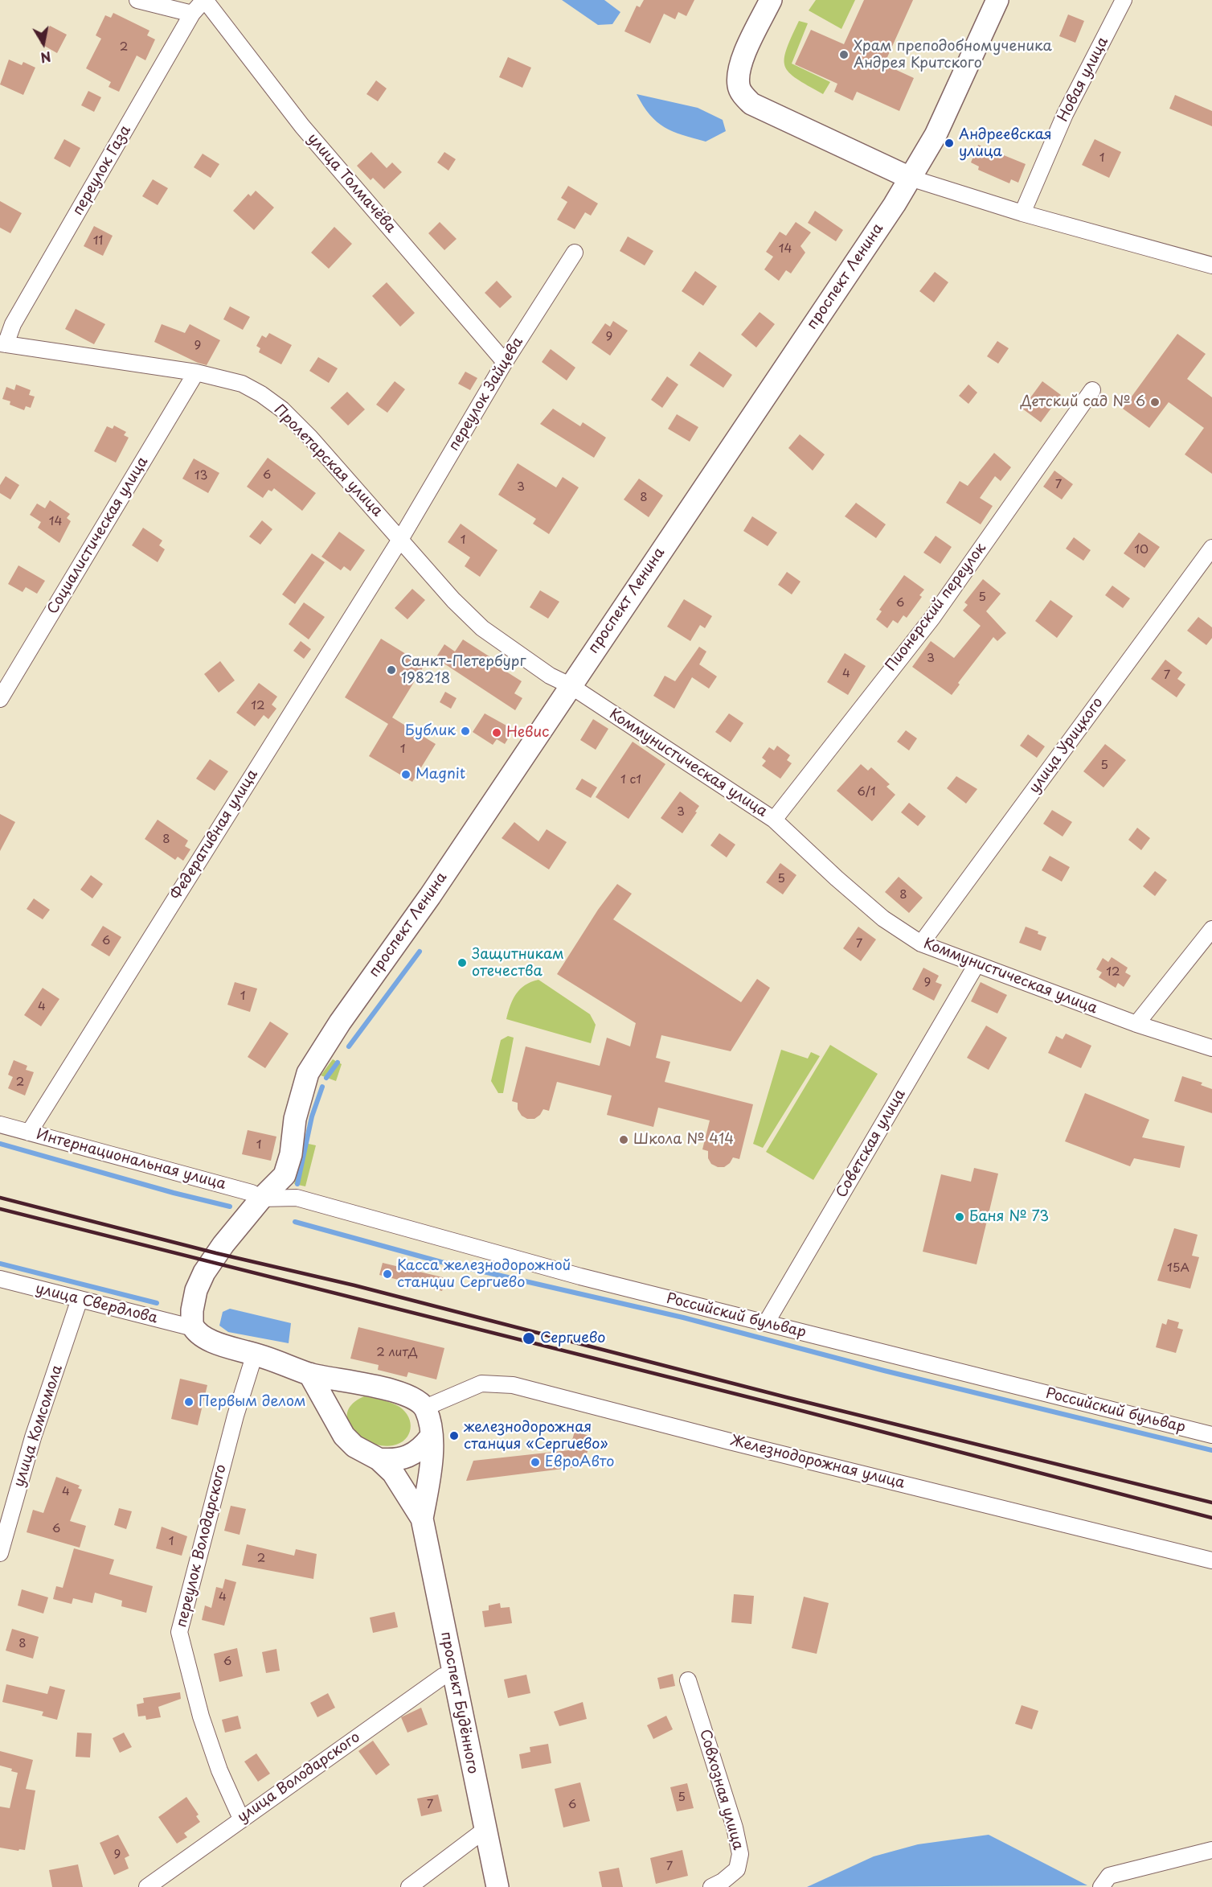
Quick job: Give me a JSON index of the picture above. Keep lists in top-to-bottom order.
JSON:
{
  "streets": {
    "street": [
      "Новая улица",
      "переулок Газа",
      "улица Толмачёва",
      "проспект Ленина",
      "переулок Зайцева",
      "Пролетарская улица",
      "Социалистическая улица",
      "Пионерский переулок",
      "улица Урицкого",
      "Коммунистическая улица",
      "Федеративная улица",
      "Советская улица",
      "Интернациональная улица",
      "улица Свердлова",
      "Российский бульвар",
      "улица Комсомола",
      "Железнодорожная улица",
      "переулок Володарского",
      "проспект Будённого",
      "улица Володарского",
      "Совхозная улица"
    ]
  },
  "crossings": [
    ["переулок Газа", "улица Толмачёва"],
    ["переулок Газа", "Пролетарская улица"],
    ["улица Толмачёва", "переулок Зайцева"],
    ["проспект Ленина", "Пролетарская улица"],
    ["проспект Ленина", "Коммунистическая улица"],
    ["проспект Ленина", "Интернациональная улица"],
    ["проспект Ленина", "улица Свердлова"],
    ["проспект Ленина", "Российский бульвар"],
    ["переулок Зайцева", "Пролетарская улица"],
    ["переулок Зайцева", "Федеративная улица"],
    ["Пролетарская улица", "Социалистическая улица"],
    ["Пролетарская улица", "Коммунистическая улица"],
    ["Пролетарская улица", "Федеративная улица"],
    ["Пионерский переулок", "Коммунистическая улица"],
    ["улица Урицкого", "Коммунистическая улица"],
    ["Коммунистическая улица", "Советская улица"],
    ["Федеративная улица", "Интернациональная улица"],
    ["Советская улица", "Российский бульвар"],
    ["Интернациональная улица", "Российский бульвар"],
    ["улица Свердлова", "улица Комсомола"],
    ["улица Свердлова", "Железнодорожная улица"],
    ["улица Свердлова", "переулок Володарского"],
    ["улица Свердлова", "проспект Будённого"],
    ["Железнодорожная улица", "проспект Будённого"],
    ["переулок Володарского", "улица Володарского"],
    ["проспект Будённого", "улица Володарского"]
  ],
  "places": [
    "Храм преподобномученика Андрея Критского",
    "Андреевская улица",
    "Детский сад № 6",
    "Санкт-Петербург 198218",
    "Бублик",
    "Невис",
    "Magnit",
    "Защитникам отечества",
    "Школа № 414",
    "Баня № 73",
    "Касса железнодорожной станции Сергиево",
    "Сергиево",
    "Первым делом",
    "железнодорожная станция «Сергиево»",
    "ЕвроАвто"
  ],
  "house_numbers": [
    "2",
    "1",
    "11",
    "14",
    "9",
    "9",
    "6",
    "13",
    "7",
    "3",
    "8",
    "14",
    "1",
    "10",
    "5",
    "6",
    "3",
    "4",
    "7",
    "12",
    "1",
    "5",
    "1 с1",
    "6/1",
    "3",
    "8",
    "5",
    "8",
    "6",
    "7",
    "12",
    "9",
    "1",
    "4",
    "2",
    "1",
    "15А",
    "2 литД",
    "4",
    "6",
    "1",
    "2",
    "4",
    "8",
    "6",
    "5",
    "7",
    "6",
    "9",
    "7"
  ],
  "north": "bottom"
}
